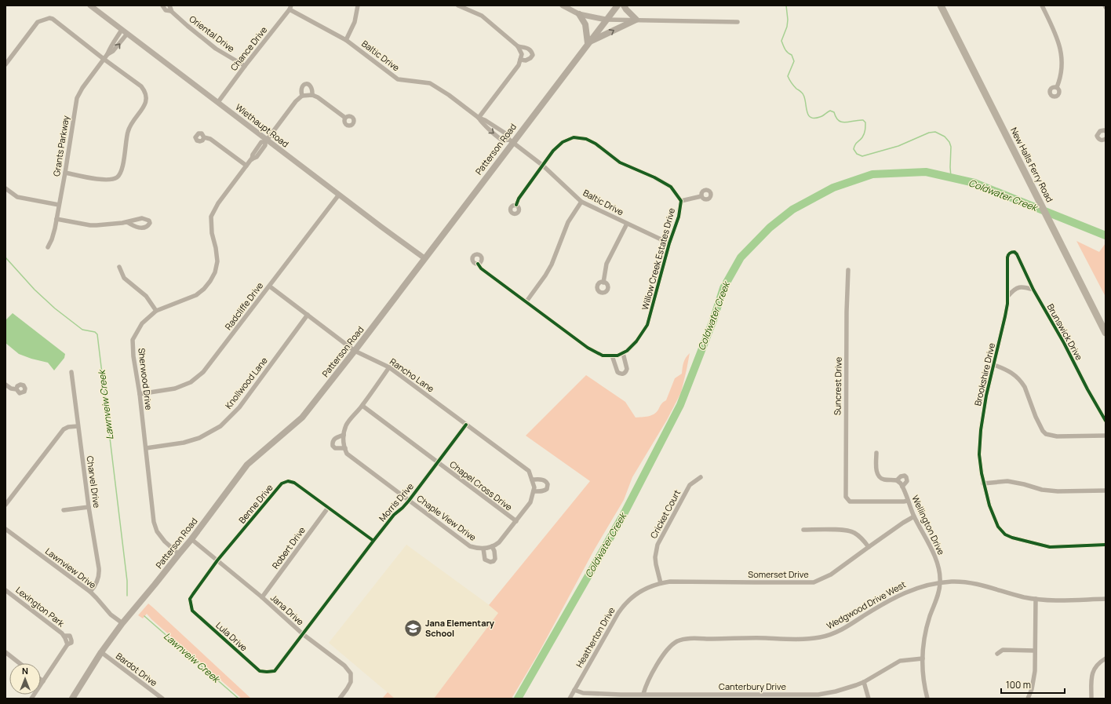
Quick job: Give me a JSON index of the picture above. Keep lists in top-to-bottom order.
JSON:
{
  "streets": {
    "main road": ["Patterson Road", "New Halls Ferry Road"],
    "street": [
      "Oriental Drive",
      "Chance Drive",
      "Baltic Drive",
      "Wiethaupt Road",
      "Grants Parkway",
      "Willow Creek Estates Drive",
      "Radcliffe Drive",
      "Brunswick Drive",
      "Brookshire Drive",
      "Rancho Lane",
      "Sherwood Drive",
      "Knollwood Lane",
      "Suncrest Drive",
      "Charvel Drive",
      "Chapel Cross Drive",
      "Morris Drive",
      "Benne Drive",
      "Cricket Court",
      "Chaple View Drive",
      "Wellington Drive",
      "Robert Drive",
      "Lawnview Drive",
      "Somerset Drive",
      "Wedgwood Drive West",
      "Lexington Park",
      "Jana Drive",
      "Lula Drive",
      "Heatherton Drive",
      "Bardot Drive",
      "Canterbury Drive"
    ]
  },
  "crossings": [
    ["Oriental Drive", "Chance Drive"],
    ["Chance Drive", "Baltic Drive"],
    ["Chance Drive", "Wiethaupt Road"],
    ["Baltic Drive", "Patterson Road"],
    ["Baltic Drive", "Willow Creek Estates Drive"],
    ["Wiethaupt Road", "Grants Parkway"],
    ["Wiethaupt Road", "Patterson Road"],
    ["Wiethaupt Road", "Radcliffe Drive"],
    ["Wiethaupt Road", "Sherwood Drive"],
    ["Patterson Road", "Rancho Lane"],
    ["Patterson Road", "Sherwood Drive"],
    ["Patterson Road", "Lawnview Drive"],
    ["Patterson Road", "Jana Drive"],
    ["Patterson Road", "Bardot Drive"],
    ["Radcliffe Drive", "Rancho Lane"],
    ["Radcliffe Drive", "Sherwood Drive"],
    ["Brunswick Drive", "Brookshire Drive"],
    ["Rancho Lane", "Knollwood Lane"],
    ["Rancho Lane", "Morris Drive"],
    ["Rancho Lane", "Chaple View Drive"],
    ["Sherwood Drive", "Knollwood Lane"],
    ["Suncrest Drive", "Wellington Drive"],
    ["Charvel Drive", "Lawnview Drive"],
    ["Chapel Cross Drive", "Morris Drive"],
    ["Chapel Cross Drive", "Chaple View Drive"],
    ["Morris Drive", "Benne Drive"],
    ["Morris Drive", "Chaple View Drive"],
    ["Morris Drive", "Jana Drive"],
    ["Morris Drive", "Lula Drive"],
    ["Benne Drive", "Robert Drive"],
    ["Benne Drive", "Jana Drive"],
    ["Benne Drive", "Lula Drive"],
    ["Cricket Court", "Somerset Drive"],
    ["Cricket Court", "Heatherton Drive"],
    ["Wellington Drive", "Somerset Drive"],
    ["Wellington Drive", "Wedgwood Drive West"],
    ["Wellington Drive", "Canterbury Drive"],
    ["Robert Drive", "Jana Drive"],
    ["Somerset Drive", "Heatherton Drive"],
    ["Wedgwood Drive West", "Canterbury Drive"],
    ["Jana Drive", "Lula Drive"],
    ["Heatherton Drive", "Canterbury Drive"]
  ],
  "water": ["Coldwater Creek", "Lawnveiw Creek"],
  "places": {
    "school or university": ["Jana Elementary School"]
  },
  "scale_bar": "100 m",
  "north": "top"
}
